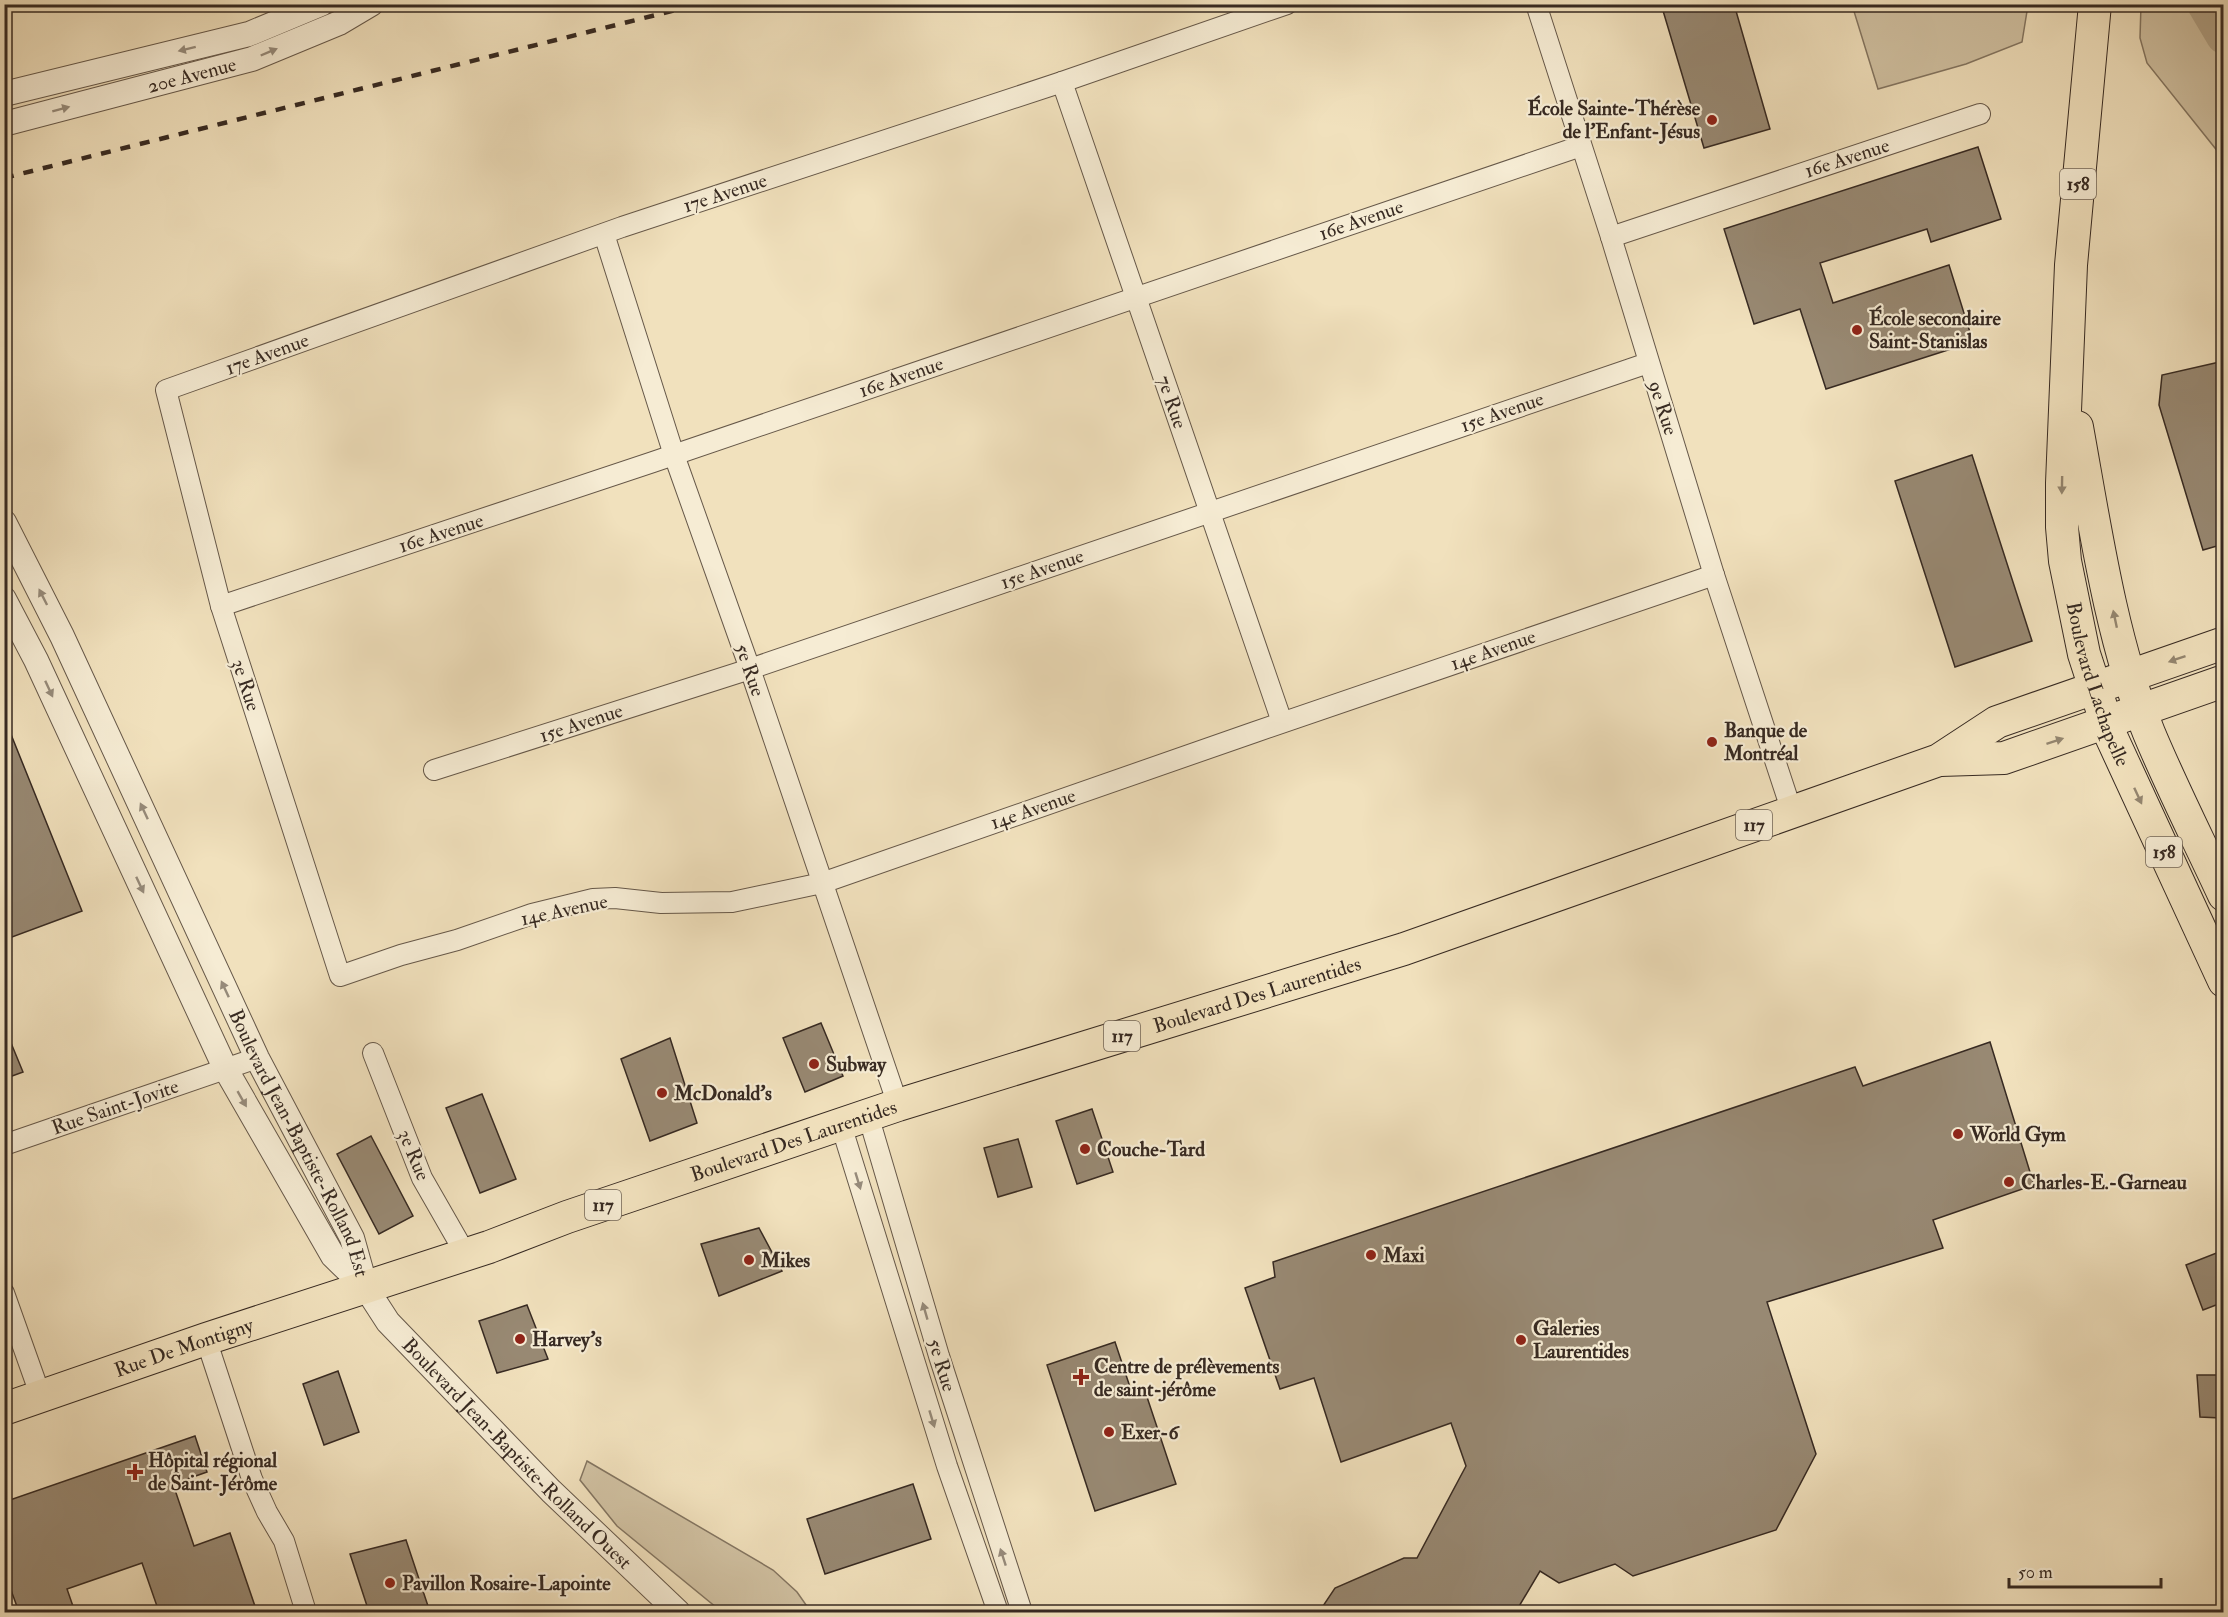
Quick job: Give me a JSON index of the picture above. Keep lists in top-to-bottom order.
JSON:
{
  "streets": {
    "main road": [
      "158",
      "Boulevard Lachapelle",
      "117",
      "Boulevard Des Laurentides",
      "Rue De Montigny"
    ],
    "street": [
      "20e Avenue",
      "16e Avenue",
      "17e Avenue",
      "7e Rue",
      "9e Rue",
      "15e Avenue",
      "14e Avenue",
      "5e Rue",
      "3e Rue",
      "Rue Saint-Jovite",
      "Boulevard Jean-Baptiste-Rolland Est",
      "Boulevard Jean-Baptiste-Rolland Ouest"
    ]
  },
  "crossings": [
    ["16e Avenue", "7e Rue"],
    ["16e Avenue", "9e Rue"],
    ["16e Avenue", "5e Rue"],
    ["16e Avenue", "3e Rue"],
    ["17e Avenue", "7e Rue"],
    ["17e Avenue", "5e Rue"],
    ["17e Avenue", "3e Rue"],
    ["7e Rue", "15e Avenue"],
    ["7e Rue", "14e Avenue"],
    ["9e Rue", "15e Avenue"],
    ["9e Rue", "14e Avenue"],
    ["9e Rue", "Boulevard Des Laurentides"],
    ["15e Avenue", "5e Rue"],
    ["14e Avenue", "5e Rue"],
    ["14e Avenue", "3e Rue"],
    ["5e Rue", "Boulevard Des Laurentides"],
    ["Boulevard Lachapelle", "Boulevard Des Laurentides"],
    ["3e Rue", "Boulevard Des Laurentides"],
    ["Boulevard Des Laurentides", "Boulevard Jean-Baptiste-Rolland Est"],
    ["Boulevard Des Laurentides", "Rue De Montigny"],
    ["Boulevard Des Laurentides", "Boulevard Jean-Baptiste-Rolland Ouest"],
    ["Rue Saint-Jovite", "Boulevard Jean-Baptiste-Rolland Est"],
    ["Boulevard Jean-Baptiste-Rolland Est", "Rue De Montigny"],
    ["Boulevard Jean-Baptiste-Rolland Est", "Boulevard Jean-Baptiste-Rolland Ouest"],
    ["Rue De Montigny", "Boulevard Jean-Baptiste-Rolland Ouest"]
  ],
  "places": {
    "other": [
      "École Sainte-Thérèse de l'Enfant-Jésus",
      "École secondaire Saint-Stanislas",
      "Banque de Montréal",
      "Subway",
      "McDonald's",
      "World Gym",
      "Couche-Tard",
      "Charles-E.-Garneau",
      "Maxi",
      "Mikes",
      "Harvey's",
      "Galeries Laurentides",
      "Exer-6",
      "Pavillon Rosaire-Lapointe"
    ],
    "health": ["Centre de prélèvements de saint-jérôme", "Hôpital régional de Saint-Jérôme"]
  },
  "scale_bar": "50 m"
}
